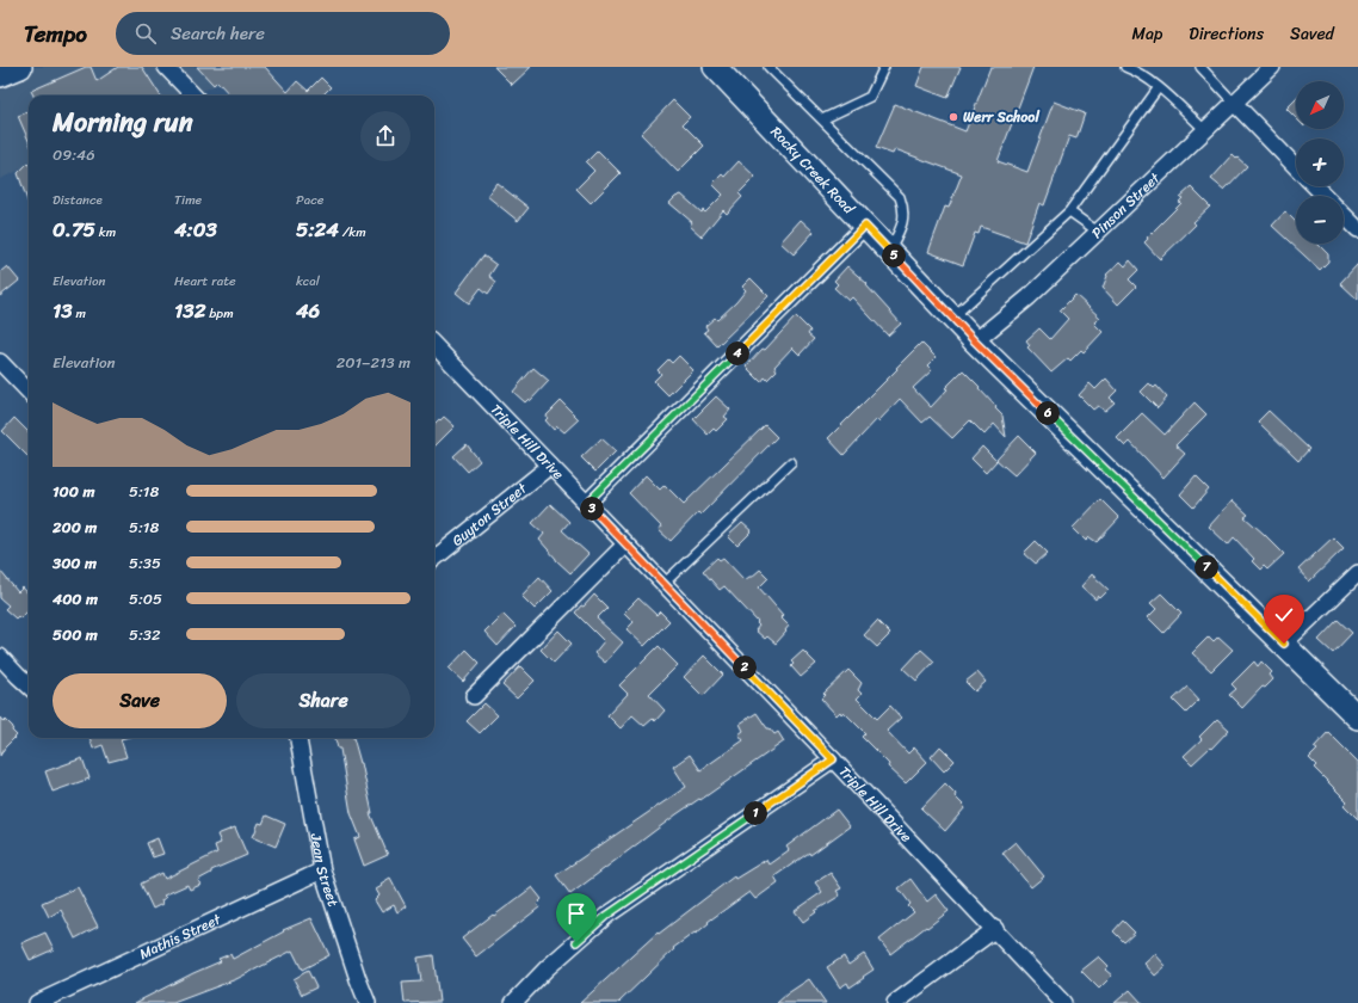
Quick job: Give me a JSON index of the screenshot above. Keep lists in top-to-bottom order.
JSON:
{
  "streets": {
    "street": [
      "Rocky Creek Road",
      "Pinson Street",
      "Triple Hill Drive",
      "Guyton Street",
      "Jean Street",
      "Mathis Street"
    ]
  },
  "crossings": [
    ["Rocky Creek Road", "Pinson Street"],
    ["Triple Hill Drive", "Guyton Street"],
    ["Jean Street", "Mathis Street"]
  ],
  "places": ["Werr School"],
  "north": "bottom left",
  "page": {
    "header": "Tempo",
    "search": "Search here",
    "nav": ["Map", "Directions", "Saved"],
    "map_buttons": ["+", "−"],
    "heading": ["Morning run", "09:46"],
    "stats": [
      ["Distance", "0.75 km"],
      ["Time", "4:03"],
      ["Pace", "5:24 /km"],
      ["Elevation", "13 m"],
      ["Heart rate", "132 bpm"],
      ["kcal", "46"]
    ],
    "pins": [
      "5",
      "4",
      "6",
      "3",
      "7",
      "2",
      "1"
    ],
    "chart": ["Elevation", "201–213 m"],
    "list": [
      {
        "name": "100 m",
        "note": "5:18"
      },
      {
        "name": "200 m",
        "note": "5:18"
      },
      {
        "name": "300 m",
        "note": "5:35"
      },
      {
        "name": "400 m",
        "note": "5:05"
      },
      {
        "name": "500 m",
        "note": "5:32"
      }
    ],
    "buttons": ["Save", "Share"]
  }
}
